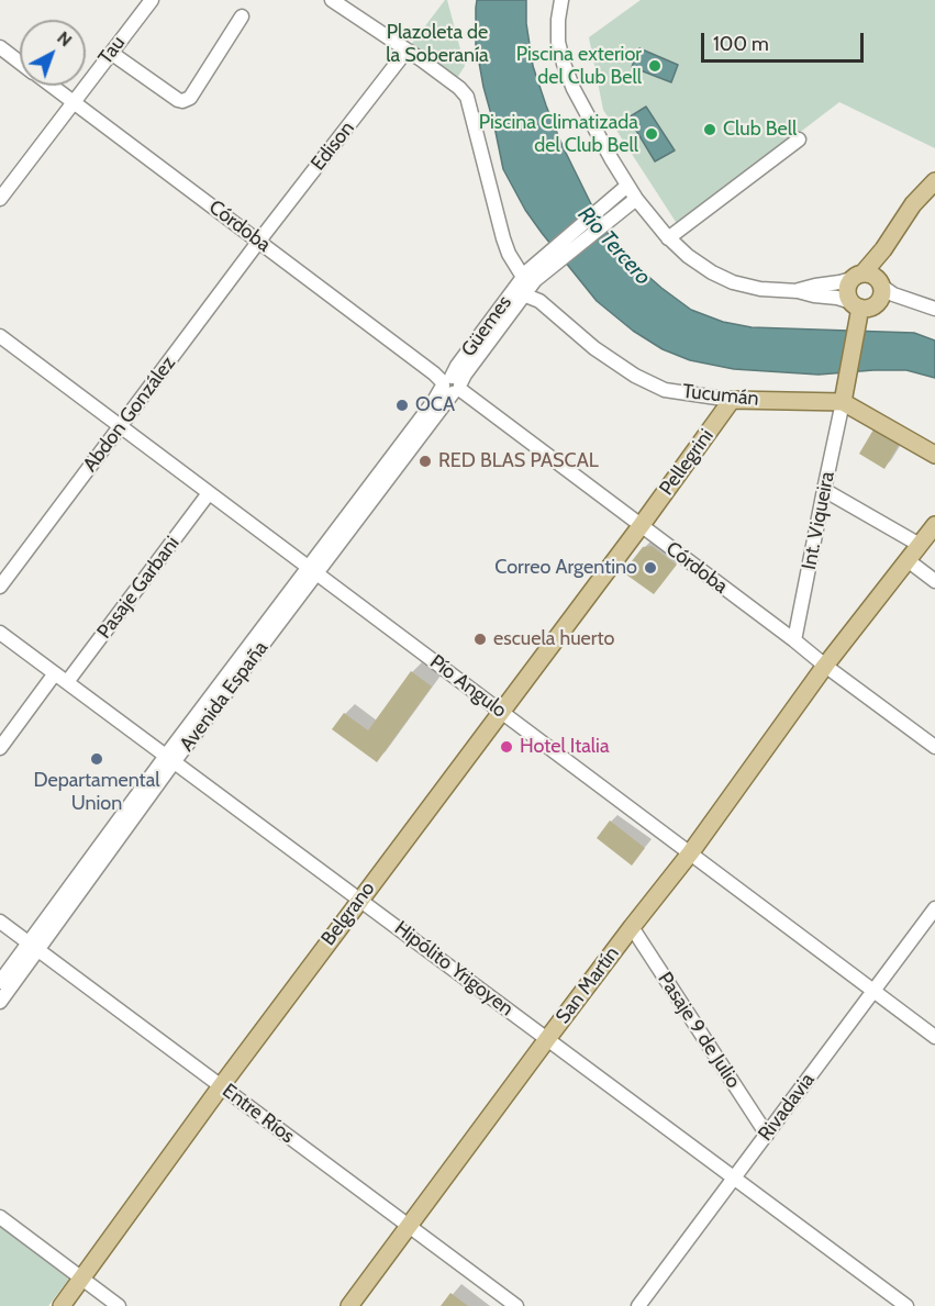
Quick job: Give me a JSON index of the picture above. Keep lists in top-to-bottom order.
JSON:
{
  "streets": {
    "main road": [
      "Tucumán",
      "Pellegrini",
      "Belgrano",
      "San Martín"
    ],
    "street": [
      "Tau",
      "Edison",
      "Córdoba",
      "Güemes",
      "Abdon González",
      "Int. Viqueira",
      "Pasaje Garbani",
      "Pío Angulo",
      "Avenida España",
      "Hipólito Yrigoyen",
      "Pasaje 9 de Julio",
      "Rivadavia",
      "Entre Ríos"
    ]
  },
  "crossings": [
    ["Tau", "Córdoba"],
    ["Edison", "Córdoba"],
    ["Edison", "Abdon González"],
    ["Córdoba", "Güemes"],
    ["Córdoba", "Abdon González"],
    ["Córdoba", "Pellegrini"],
    ["Córdoba", "Int. Viqueira"],
    ["Córdoba", "Avenida España"],
    ["Córdoba", "Belgrano"],
    ["Córdoba", "San Martín"],
    ["Güemes", "Tucumán"],
    ["Güemes", "Avenida España"],
    ["Tucumán", "Pellegrini"],
    ["Tucumán", "Int. Viqueira"],
    ["Abdon González", "Pío Angulo"],
    ["Pellegrini", "Belgrano"],
    ["Pasaje Garbani", "Pío Angulo"],
    ["Pasaje Garbani", "Hipólito Yrigoyen"],
    ["Pío Angulo", "Avenida España"],
    ["Pío Angulo", "Belgrano"],
    ["Pío Angulo", "San Martín"],
    ["Pío Angulo", "Rivadavia"],
    ["Avenida España", "Hipólito Yrigoyen"],
    ["Avenida España", "Entre Ríos"],
    ["Belgrano", "Hipólito Yrigoyen"],
    ["Belgrano", "Entre Ríos"],
    ["Hipólito Yrigoyen", "San Martín"],
    ["Hipólito Yrigoyen", "Rivadavia"],
    ["San Martín", "Pasaje 9 de Julio"],
    ["San Martín", "Entre Ríos"],
    ["Pasaje 9 de Julio", "Rivadavia"]
  ],
  "water": ["Río Tercero"],
  "parks": ["Plazoleta de la Soberanía"],
  "places": [
    "Piscina exterior del Club Bell",
    "Club Bell",
    "Piscina Climatizada del Club Bell",
    "OCA",
    "RED BLAS PASCAL",
    "Correo Argentino",
    "escuela huerto",
    "Hotel Italia",
    "Departamental Union"
  ],
  "scale_bar": "100 m",
  "north": "top right"
}
